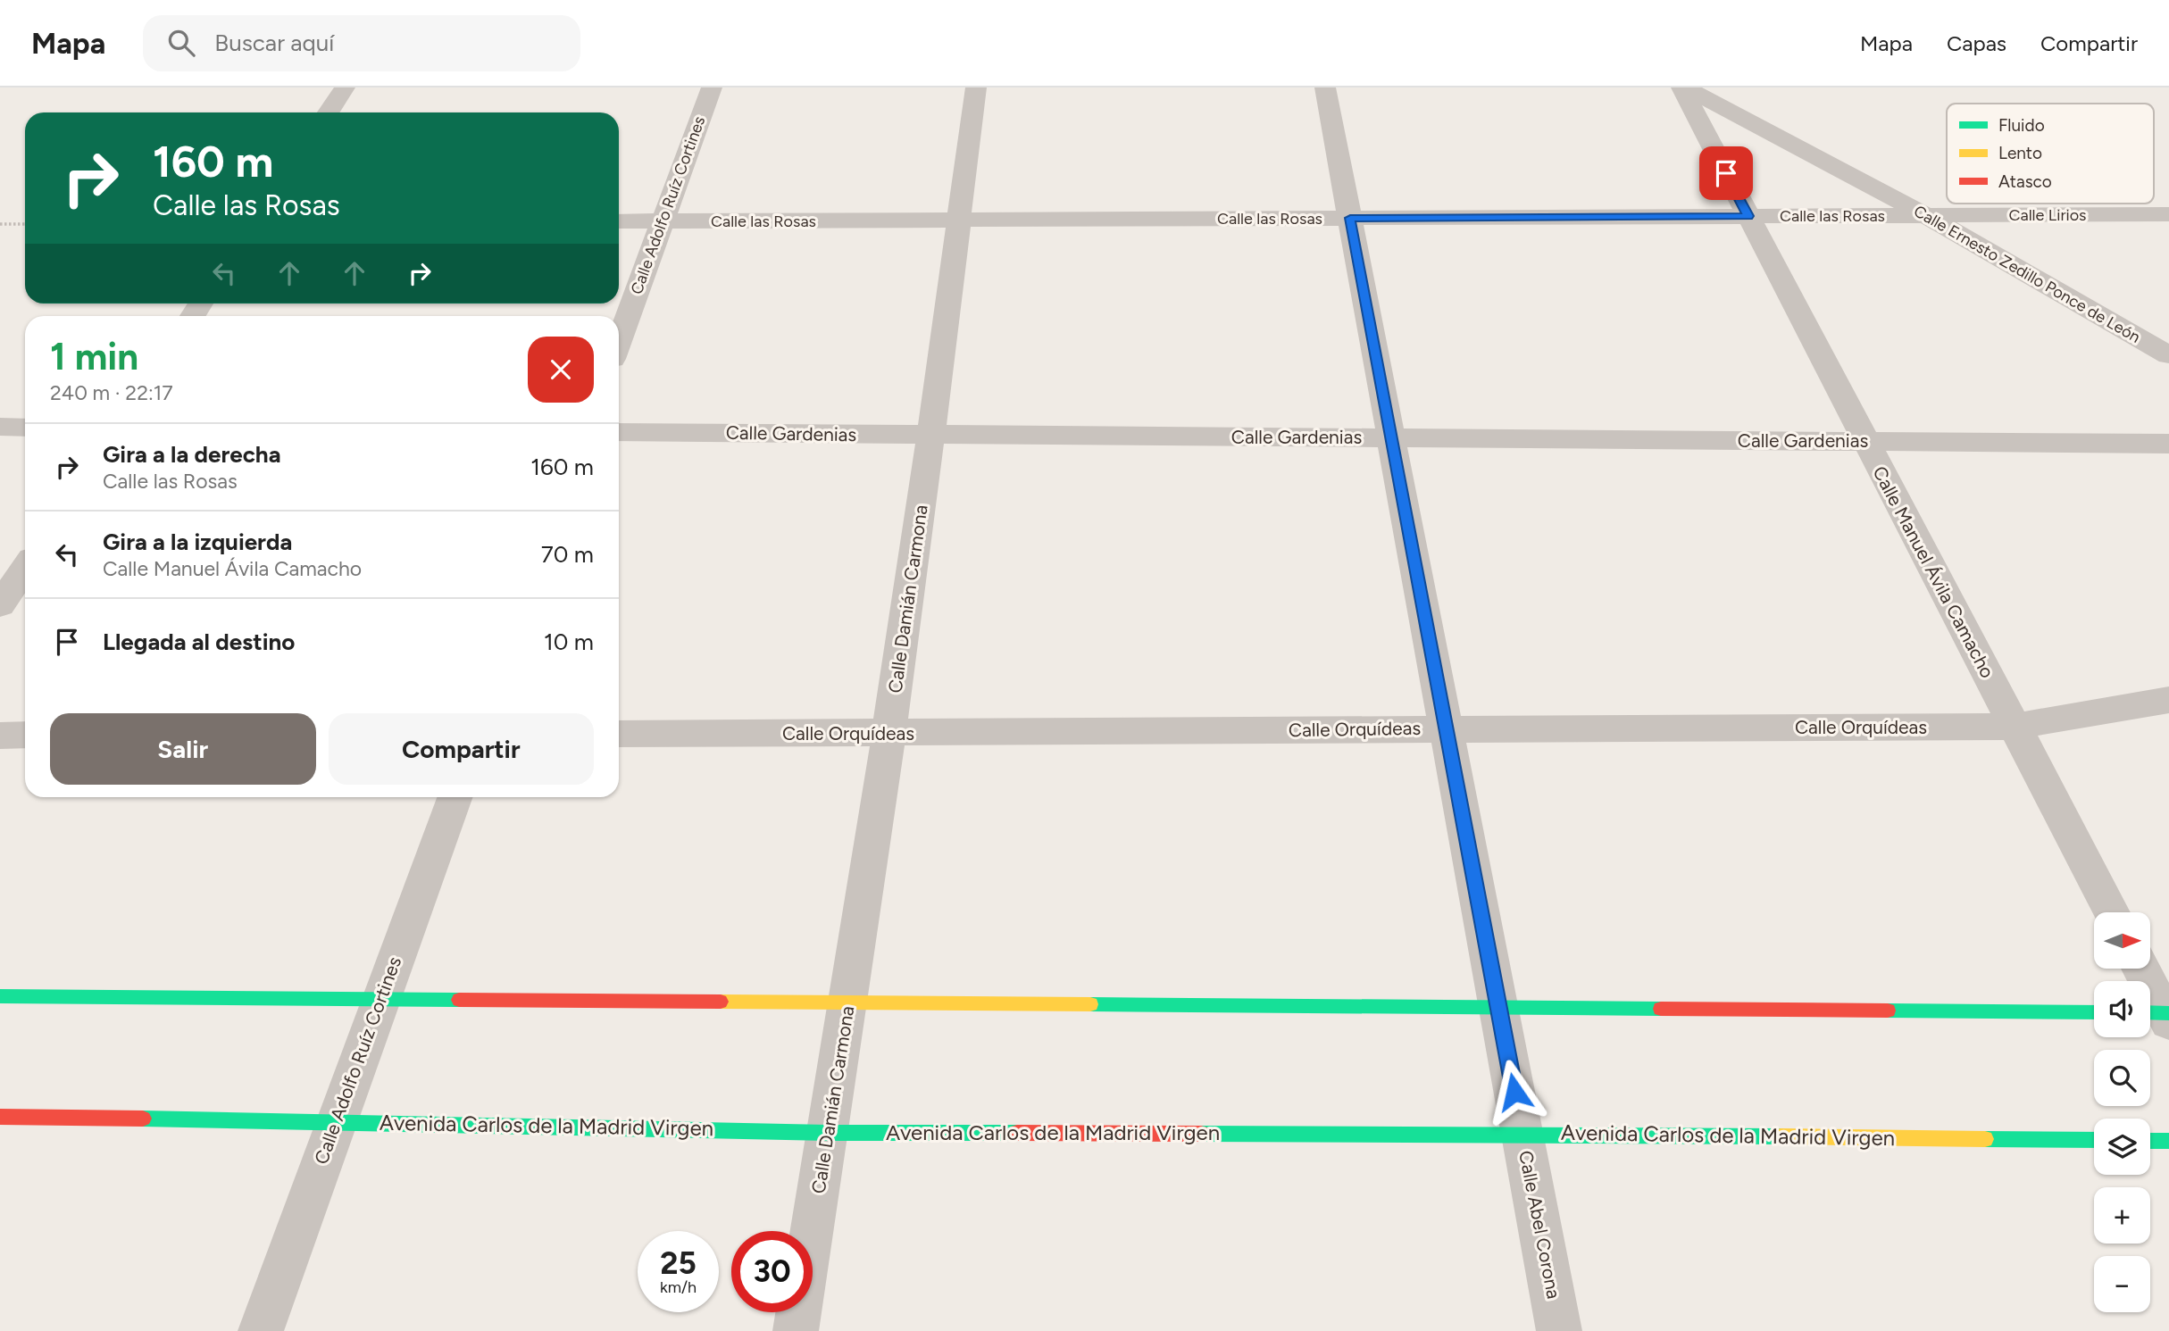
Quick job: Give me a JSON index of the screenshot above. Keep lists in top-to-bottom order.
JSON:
{
  "streets": {
    "street": [
      "Calle Adolfo Ruíz Cortines",
      "Calle Lirios",
      "Calle las Rosas",
      "Calle Ernesto Zedillo Ponce de León",
      "Calle Gardenias",
      "Calle Manuel Ávila Camacho",
      "Calle Damián Carmona",
      "Calle Orquídeas",
      "Avenida Carlos de la Madrid Virgen",
      "Calle Abel Corona"
    ]
  },
  "crossings": [
    ["Calle Adolfo Ruíz Cortines", "Calle las Rosas"],
    ["Calle Adolfo Ruíz Cortines", "Avenida Carlos de la Madrid Virgen"],
    ["Calle Lirios", "Calle las Rosas"],
    ["Calle Lirios", "Calle Ernesto Zedillo Ponce de León"],
    ["Calle las Rosas", "Calle Ernesto Zedillo Ponce de León"],
    ["Calle las Rosas", "Calle Manuel Ávila Camacho"],
    ["Calle las Rosas", "Calle Damián Carmona"],
    ["Calle las Rosas", "Calle Abel Corona"],
    ["Calle Ernesto Zedillo Ponce de León", "Calle Manuel Ávila Camacho"],
    ["Calle Gardenias", "Calle Manuel Ávila Camacho"],
    ["Calle Gardenias", "Calle Damián Carmona"],
    ["Calle Gardenias", "Calle Abel Corona"],
    ["Calle Manuel Ávila Camacho", "Calle Orquídeas"],
    ["Calle Damián Carmona", "Calle Orquídeas"],
    ["Calle Damián Carmona", "Avenida Carlos de la Madrid Virgen"],
    ["Calle Orquídeas", "Calle Abel Corona"],
    ["Avenida Carlos de la Madrid Virgen", "Calle Abel Corona"]
  ],
  "legend": ["Fluido", "Lento", "Atasco"],
  "north": "right",
  "page": {
    "header": "Mapa",
    "search": "Buscar aquí",
    "nav": ["Mapa", "Capas", "Compartir"],
    "turn": ["160 m", "Calle las Rosas"],
    "heading": ["1 min", "240 m · 22:17"],
    "list": [
      {
        "name": "Gira a la derecha",
        "note": "Calle las Rosas",
        "value": "160 m"
      },
      {
        "name": "Gira a la izquierda",
        "note": "Calle Manuel Ávila Camacho",
        "value": "70 m"
      },
      {
        "name": "Llegada al destino",
        "value": "10 m"
      }
    ],
    "buttons": ["Salir", "Compartir"],
    "map_buttons": ["+", "−"],
    "speed": "25 km/h",
    "limit": "30"
  }
}
